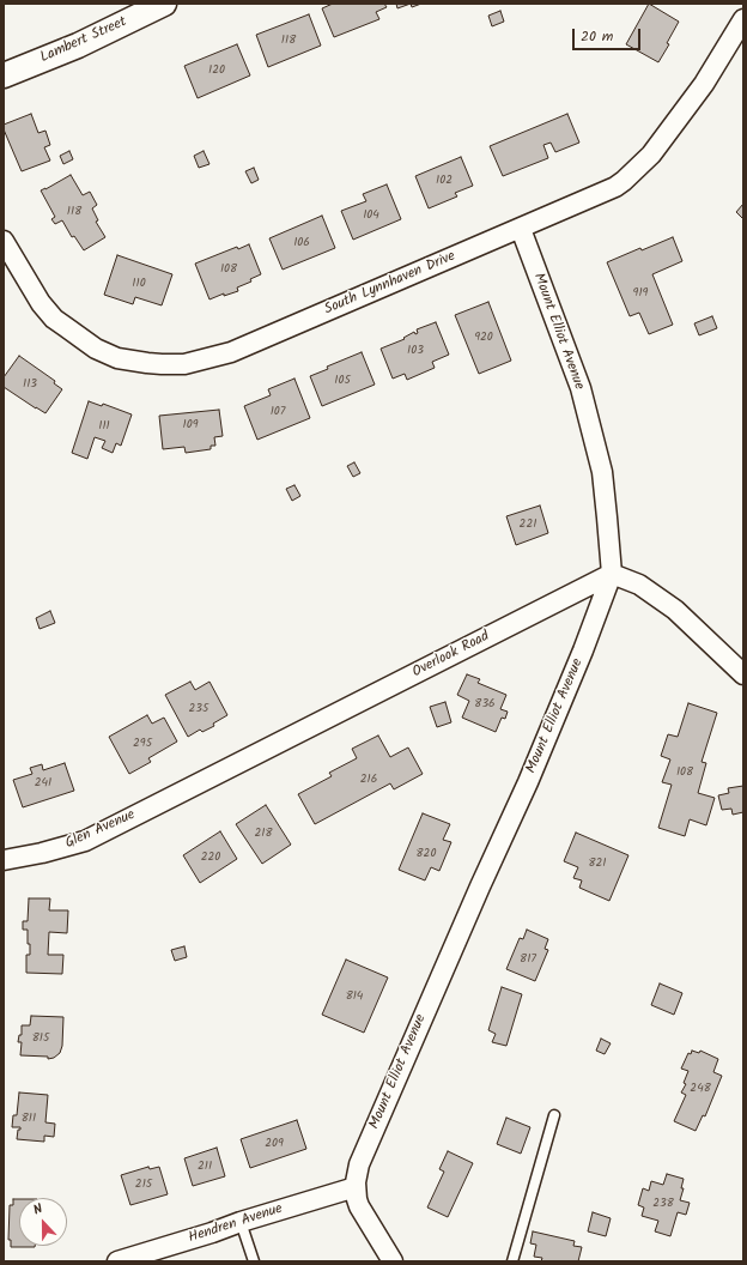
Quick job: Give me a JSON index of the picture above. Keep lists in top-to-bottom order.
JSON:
{
  "streets": {
    "street": [
      "Lambert Street",
      "South Lynnhaven Drive",
      "Mount Elliot Avenue",
      "Overlook Road",
      "Glen Avenue",
      "Hendren Avenue"
    ]
  },
  "crossings": [
    ["South Lynnhaven Drive", "Mount Elliot Avenue"],
    ["Mount Elliot Avenue", "Overlook Road"],
    ["Mount Elliot Avenue", "Hendren Avenue"],
    ["Overlook Road", "Glen Avenue"]
  ],
  "house_numbers": [
    "118",
    "120",
    "102",
    "118",
    "104",
    "106",
    "108",
    "110",
    "919",
    "920",
    "103",
    "105",
    "113",
    "107",
    "109",
    "111",
    "221",
    "836",
    "235",
    "295",
    "108",
    "216",
    "241",
    "218",
    "820",
    "220",
    "821",
    "817",
    "814",
    "815",
    "248",
    "811",
    "209",
    "211",
    "215",
    "238"
  ],
  "scale_bar": "20 m",
  "north": "top"
}
